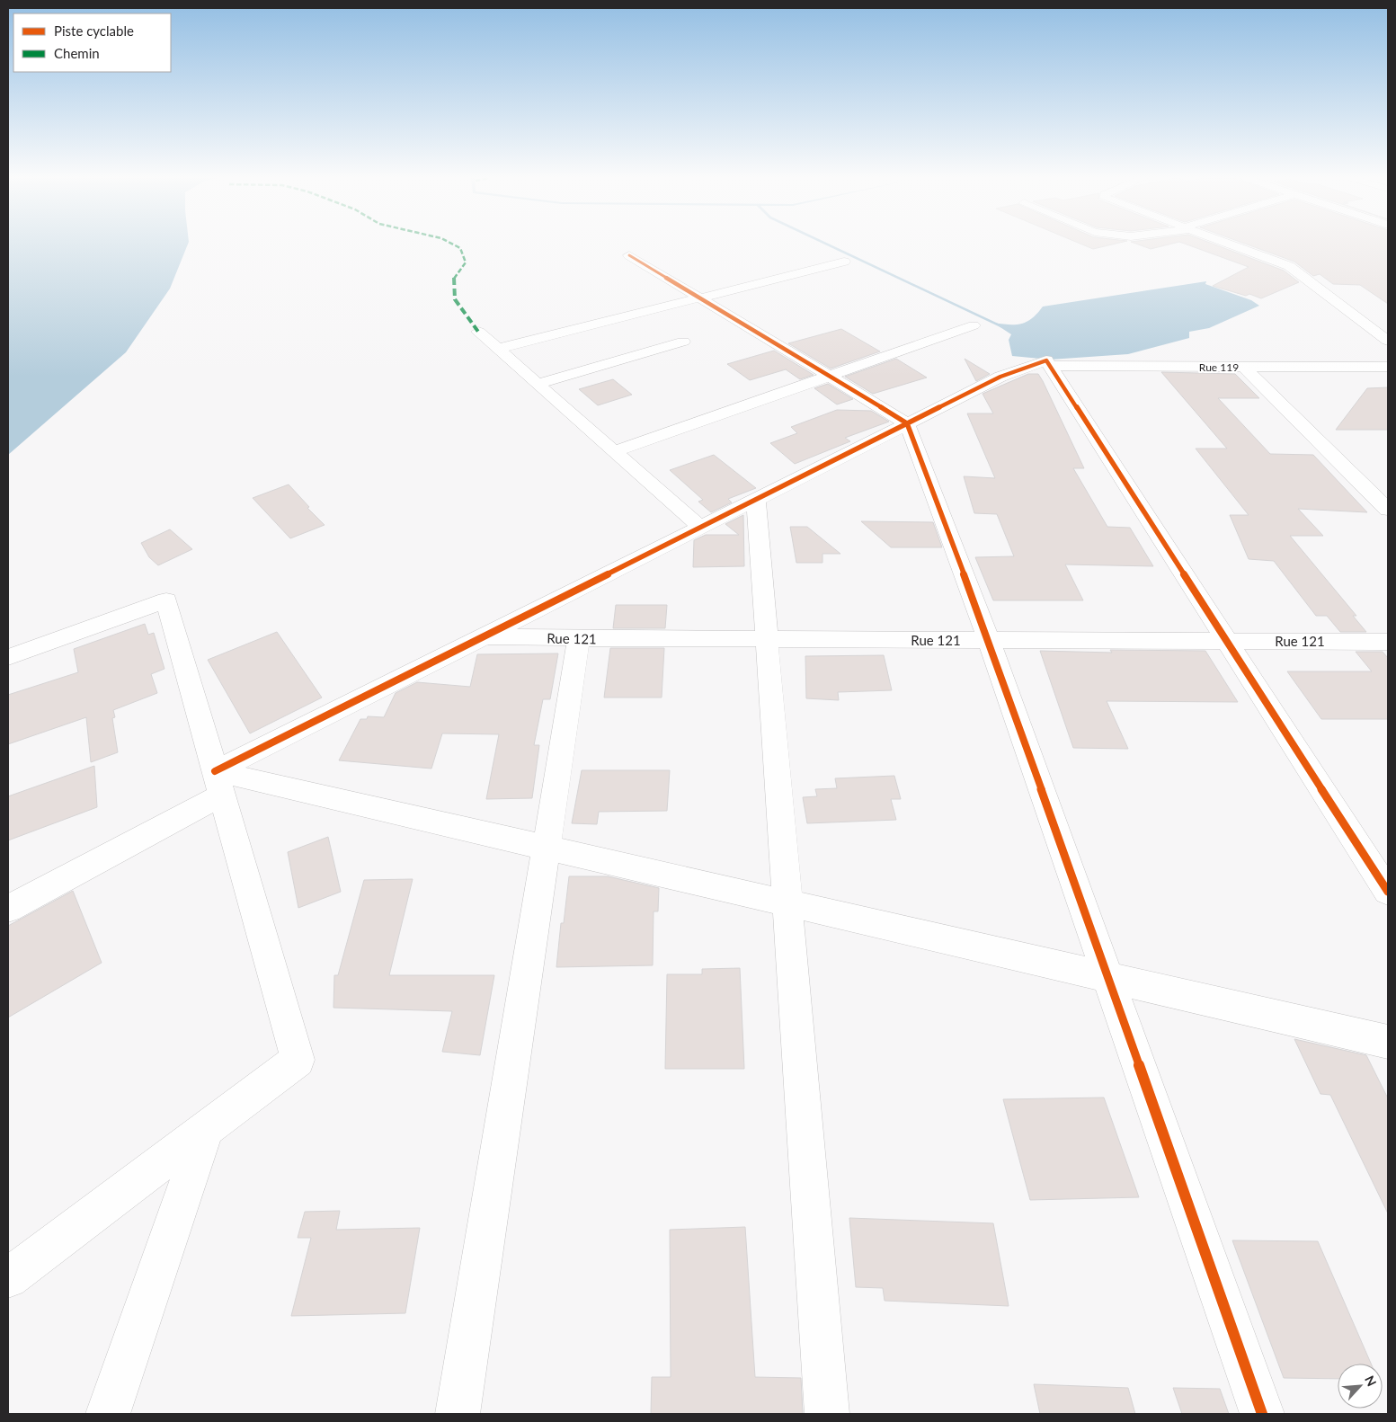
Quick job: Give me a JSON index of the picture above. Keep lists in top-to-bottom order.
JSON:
{
  "streets": {
    "street": ["Rue 119", "Rue 121"]
  },
  "legend": ["Piste cyclable", "Chemin"],
  "north": "top right"
}
